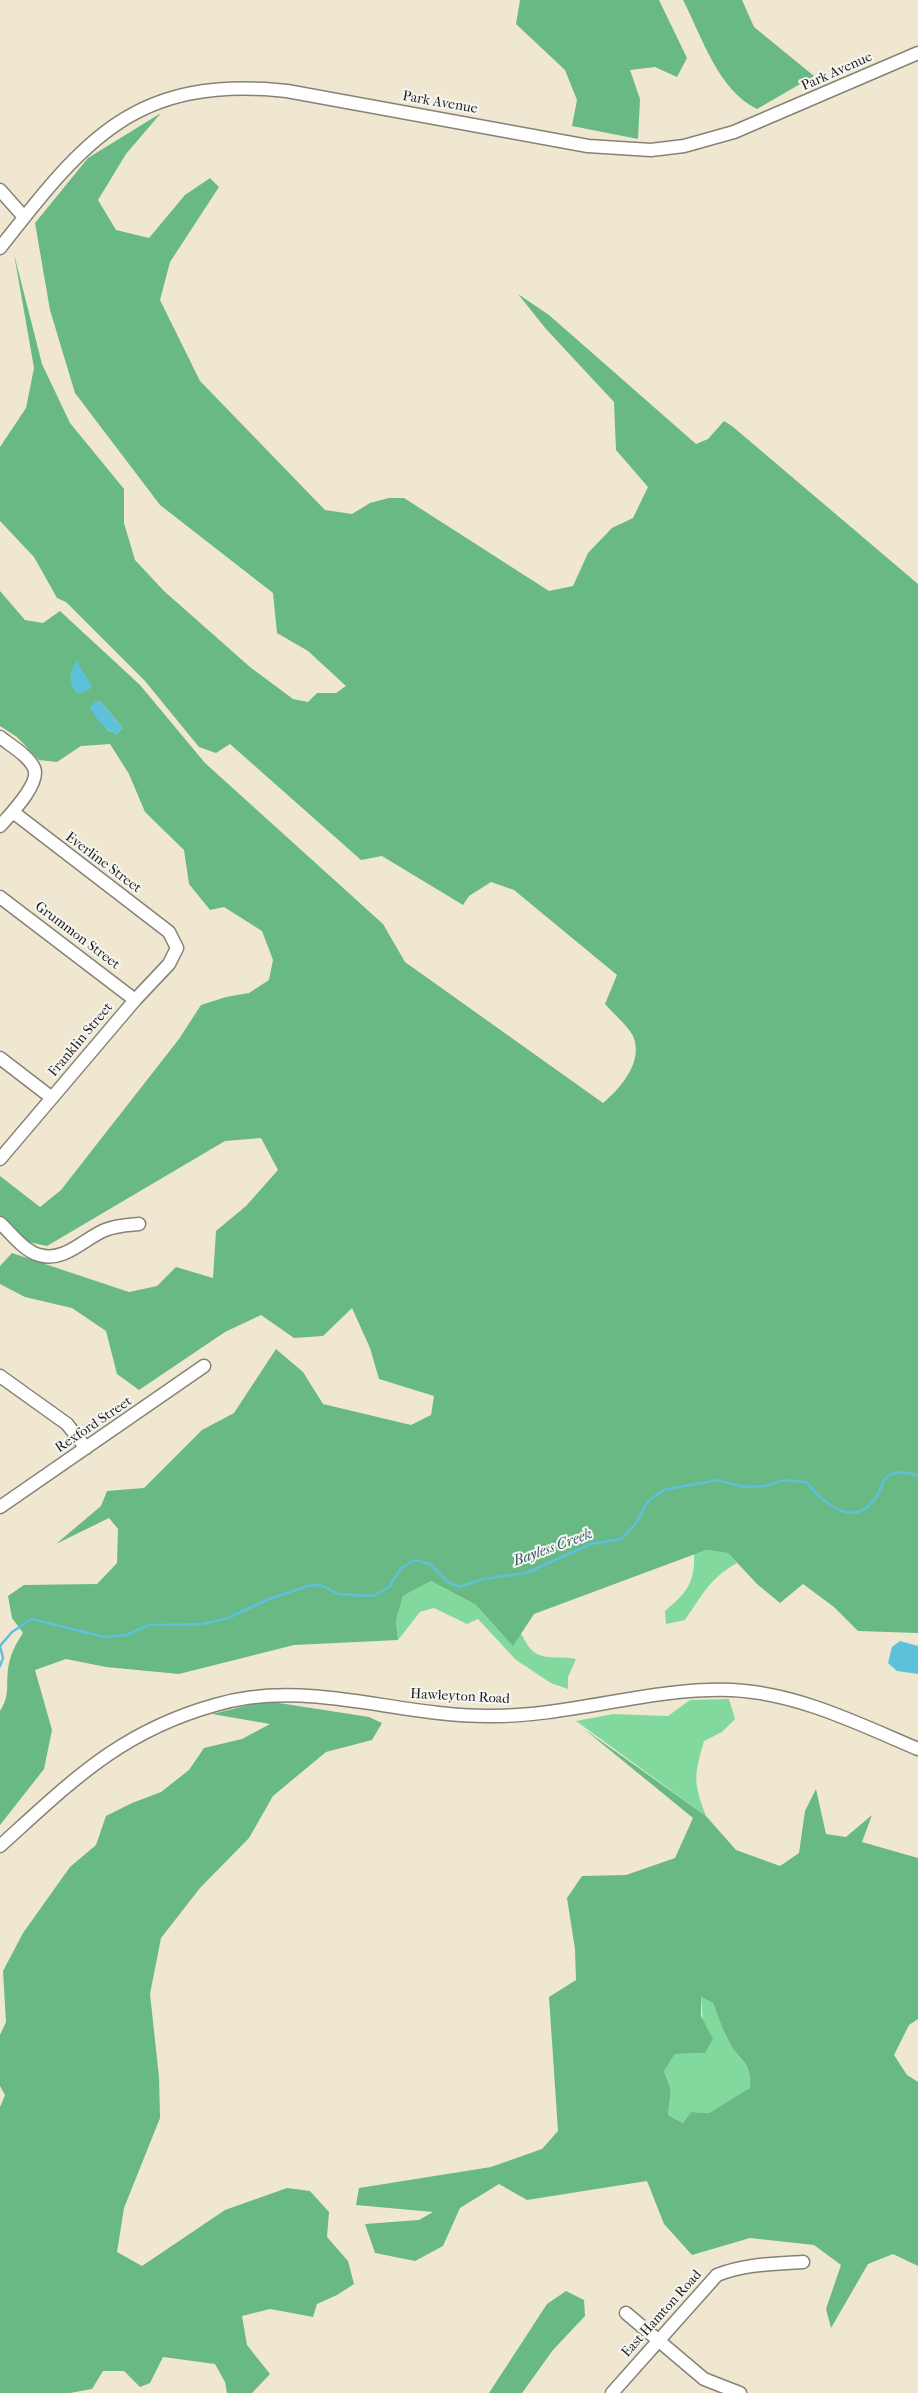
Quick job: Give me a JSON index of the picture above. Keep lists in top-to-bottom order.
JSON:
{
  "streets": {
    "street": [
      "Park Avenue",
      "Everline Street",
      "Grummon Street",
      "Franklin Street",
      "Rexford Street",
      "Hawleyton Road",
      "East Hamton Road"
    ]
  },
  "crossings": [
    ["Everline Street", "Franklin Street"],
    ["Grummon Street", "Franklin Street"]
  ],
  "water": ["Bayless Creek"]
}
